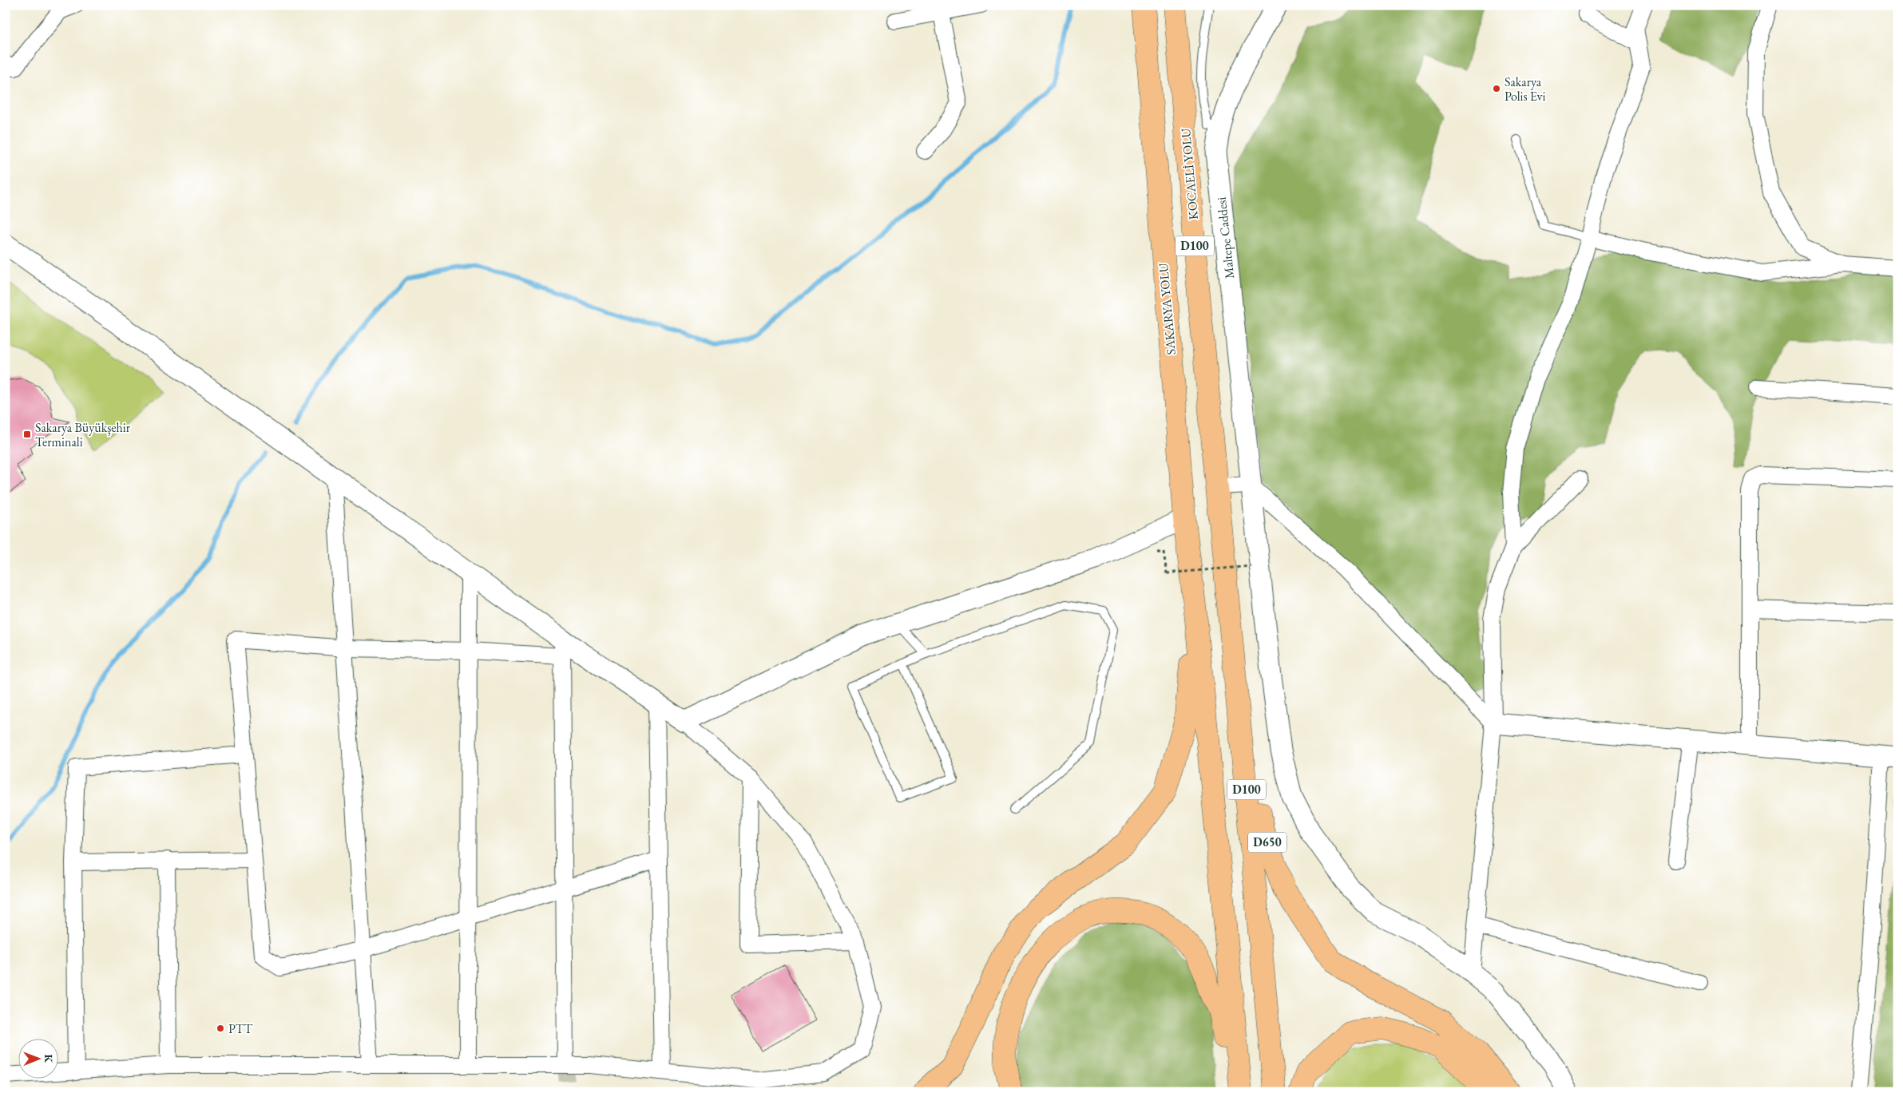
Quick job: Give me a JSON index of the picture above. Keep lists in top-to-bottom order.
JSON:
{
  "streets": {
    "highway": [
      "KOCAELİ YOLU",
      "D100",
      "SAKARYA YOLU",
      "D650"
    ],
    "street": ["Maltepe Caddesi"]
  },
  "crossings": [
    ["KOCAELİ YOLU", "D100"],
    ["KOCAELİ YOLU", "D650"],
    ["D100", "SAKARYA YOLU"],
    ["D100", "D650"]
  ],
  "places": {
    "other": ["Sakarya Polis Evi", "PTT"],
    "transit": ["Sakarya Büyükşehir Terminali"]
  },
  "north": "right"
}
